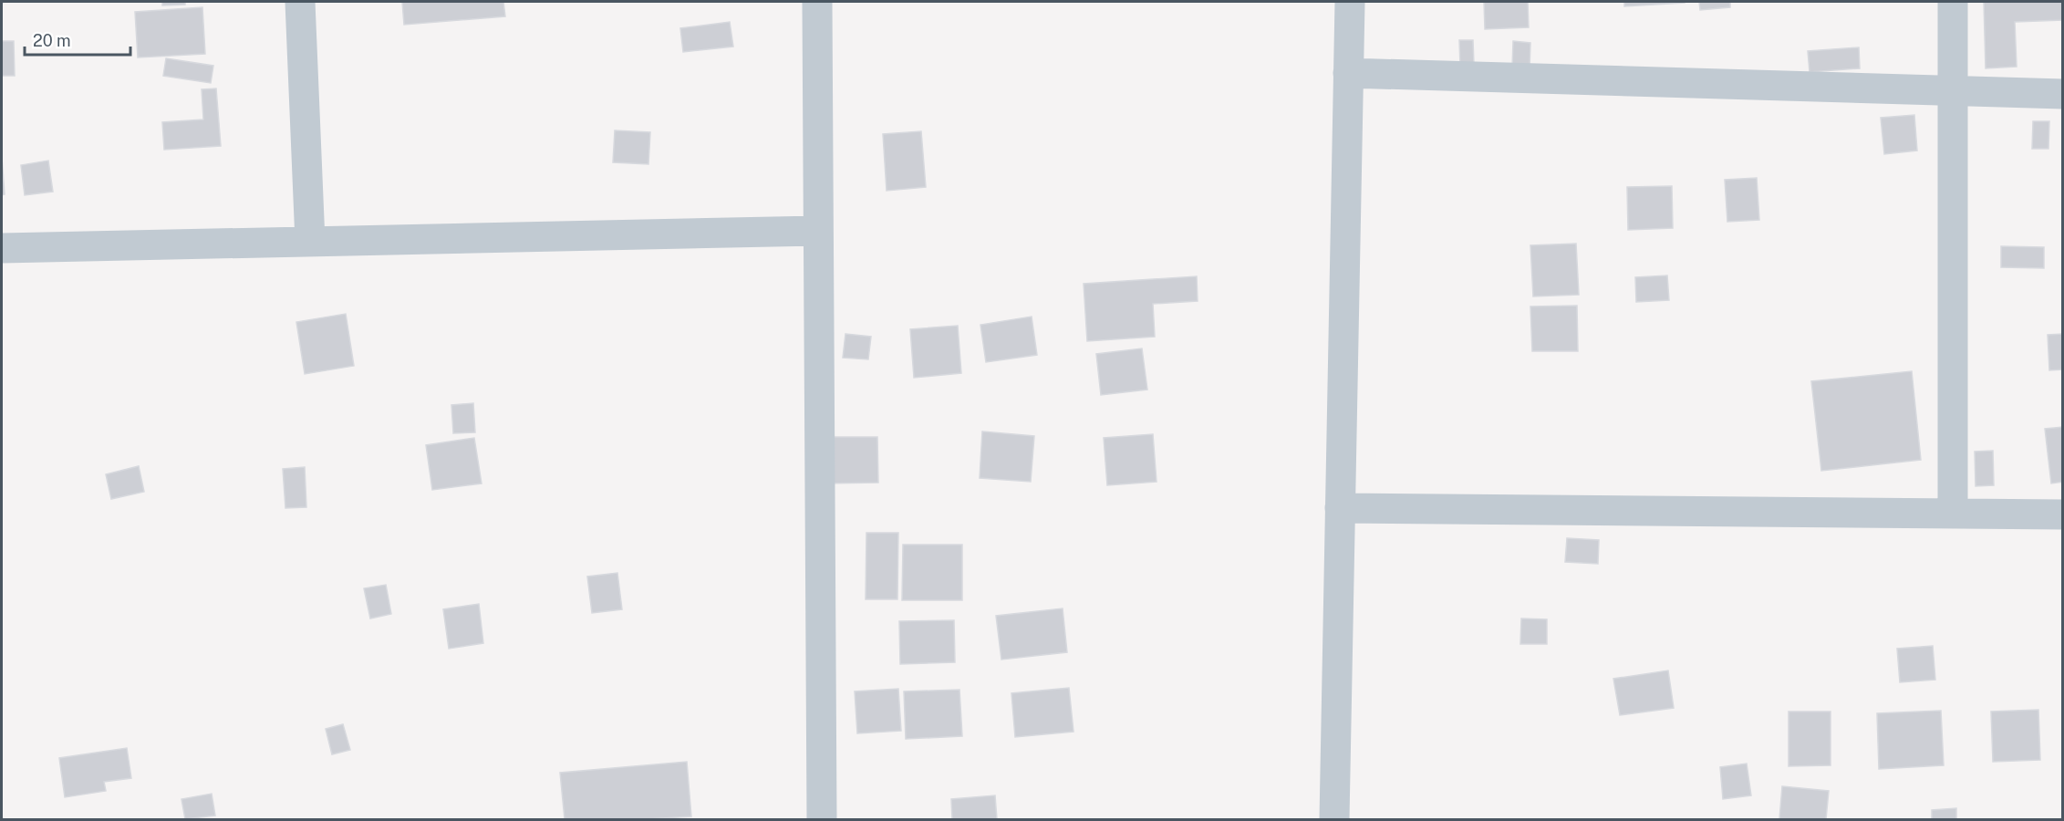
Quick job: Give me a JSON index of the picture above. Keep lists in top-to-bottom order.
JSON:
{
  "scale_bar": "20 m"
}
